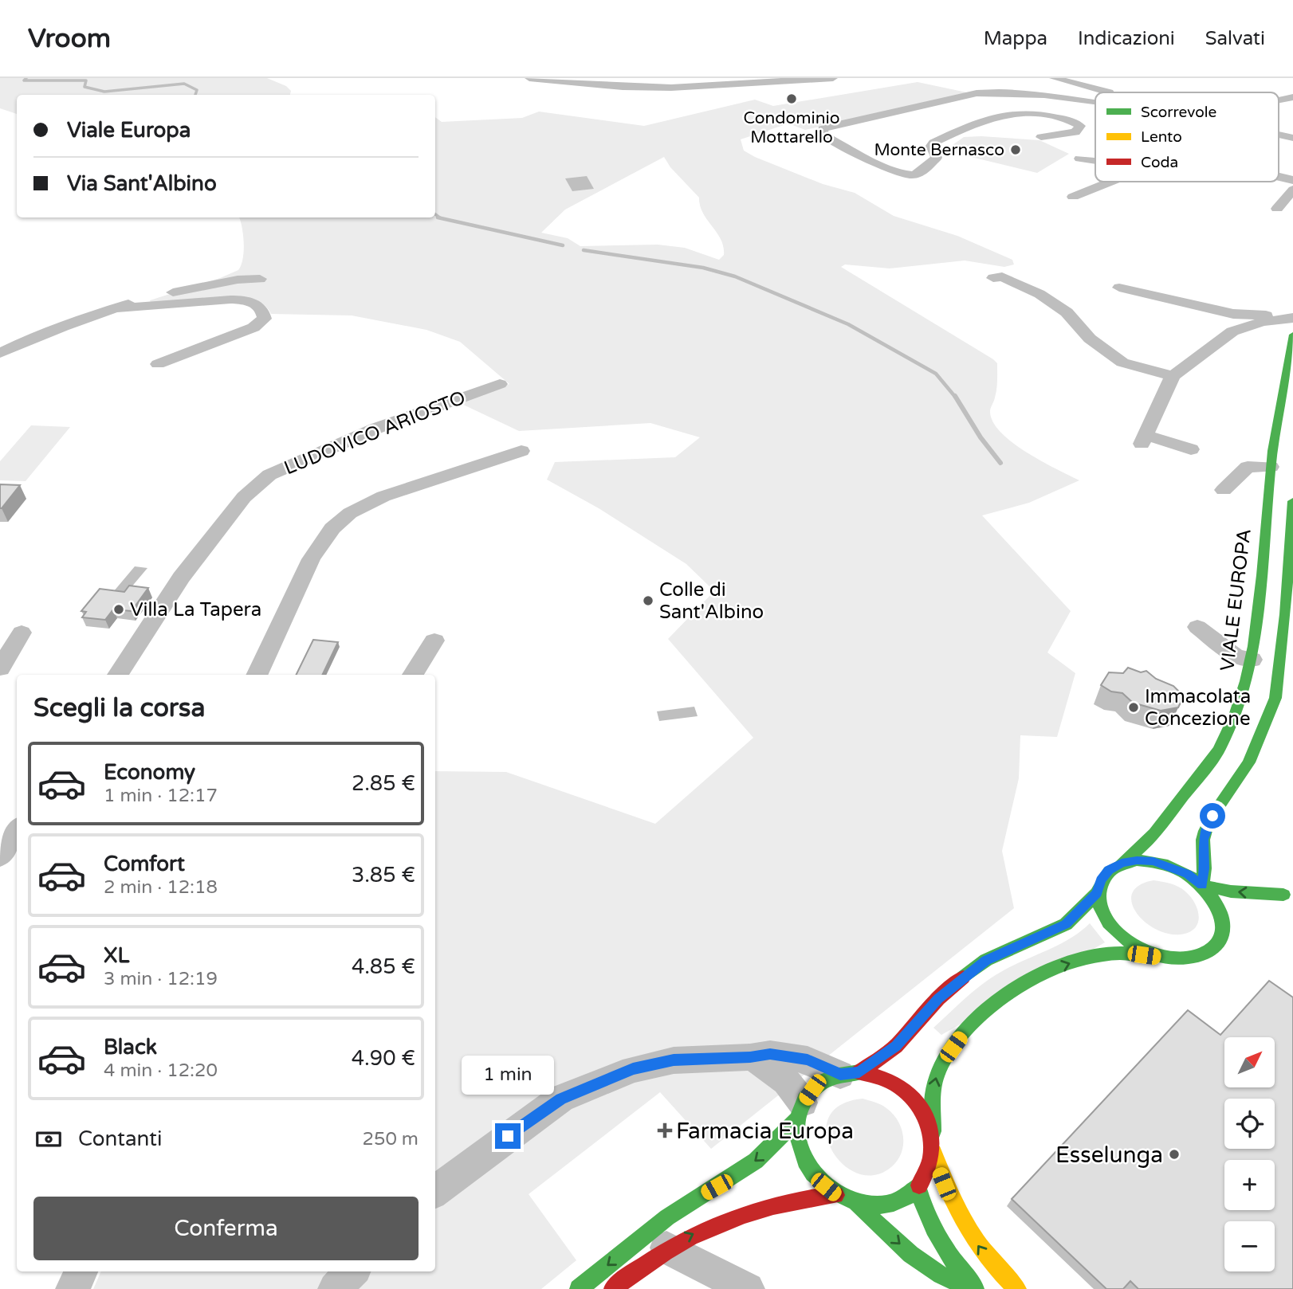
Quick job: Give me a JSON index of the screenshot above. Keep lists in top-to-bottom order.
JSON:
{
  "streets": {
    "main road": ["VIALE EUROPA"],
    "street": ["LUDOVICO ARIOSTO"]
  },
  "places": {
    "other": [
      "Condominio Mottarello",
      "Monte Bernasco",
      "Colle di Sant'Albino",
      "Villa La Tapera",
      "Immacolata Concezione",
      "Esselunga"
    ],
    "health": ["Farmacia Europa"]
  },
  "legend": ["Scorrevole", "Lento", "Coda"],
  "north": "top right",
  "page": {
    "header": "Vroom",
    "nav": ["Mappa", "Indicazioni", "Salvati"],
    "banner": ["Viale Europa", "Via Sant'Albino"],
    "heading": "Scegli la corsa",
    "list": [
      {
        "name": "Economy",
        "note": "1 min · 12:17",
        "value": "2.85 €"
      },
      {
        "name": "Comfort",
        "note": "2 min · 12:18",
        "value": "3.85 €"
      },
      {
        "name": "XL",
        "note": "3 min · 12:19",
        "value": "4.85 €"
      },
      {
        "name": "Black",
        "note": "4 min · 12:20",
        "value": "4.90 €"
      }
    ],
    "map_buttons": ["+", "−"],
    "bubble": "1 min",
    "pay": ["Contanti", "250 m"],
    "buttons": "Conferma"
  }
}
